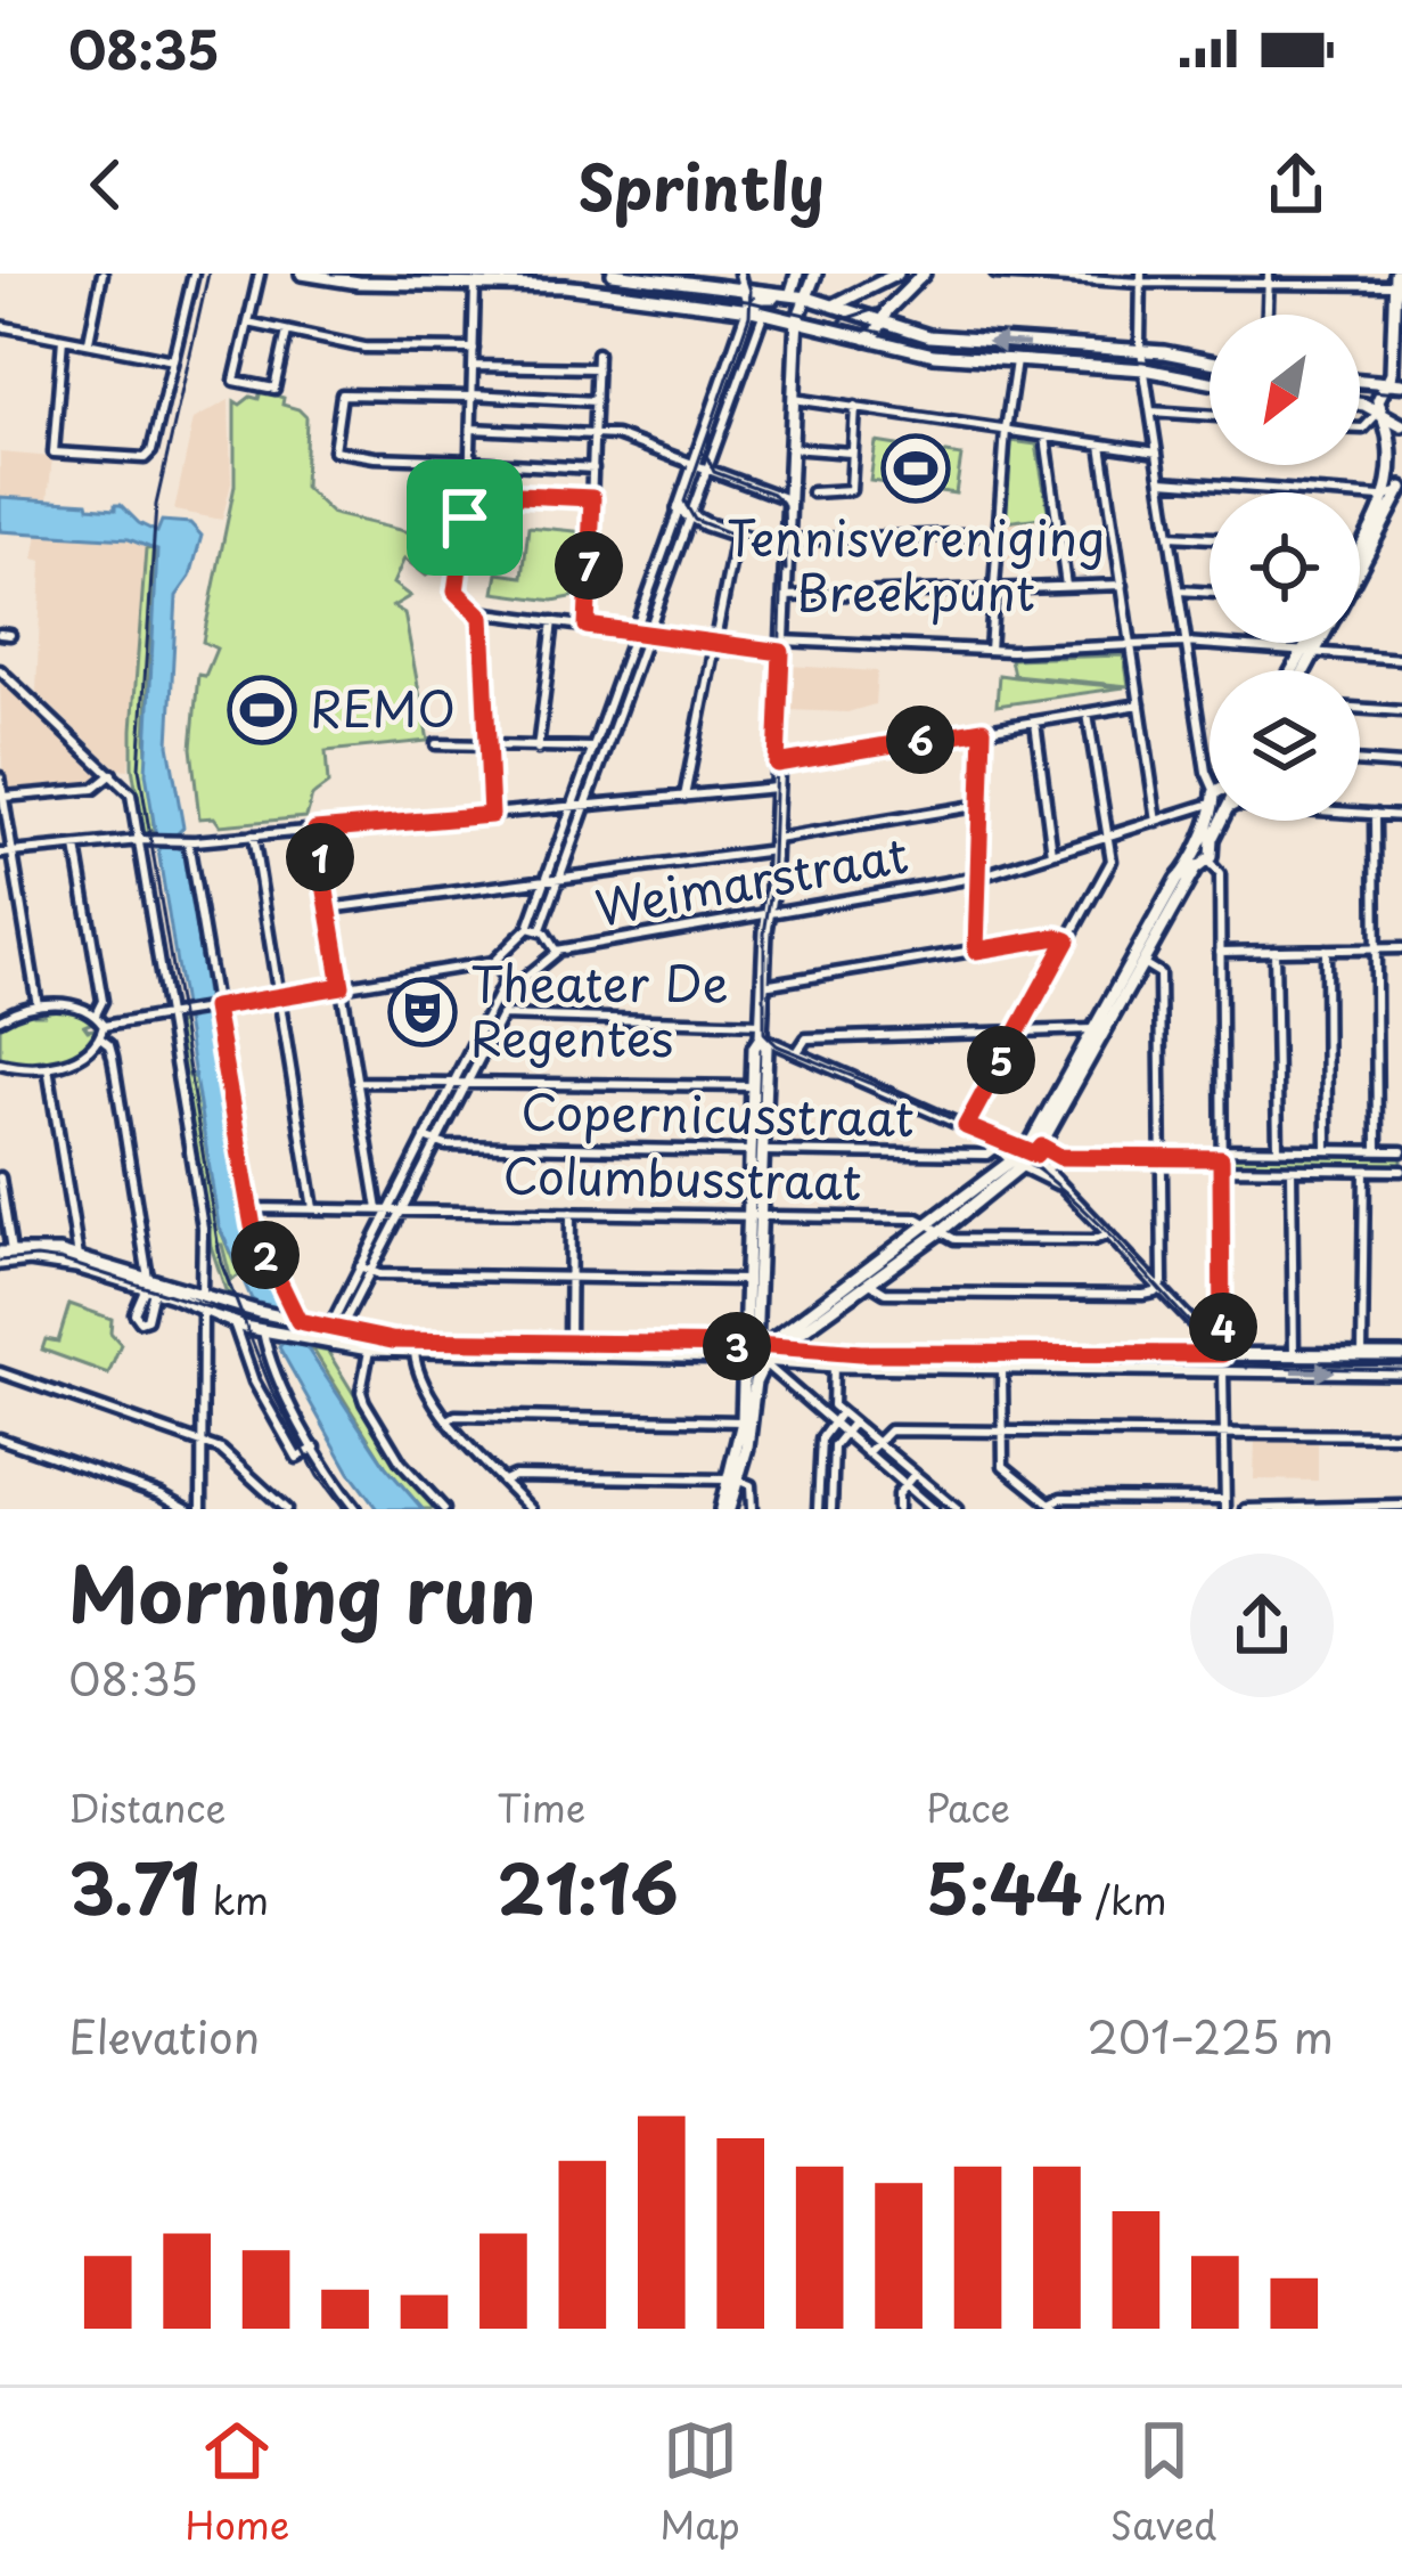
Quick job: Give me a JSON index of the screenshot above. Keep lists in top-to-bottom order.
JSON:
{
  "streets": {
    "street": ["Weimarstraat", "Copernicusstraat", "Columbusstraat"]
  },
  "places": {
    "sports": ["Tennisvereniging Breekpunt", "REMO"],
    "theatre": ["Theater De Regentes"]
  },
  "north": "bottom left",
  "page": {
    "status": "08:35",
    "header": "Sprintly",
    "pins": [
      "7",
      "6",
      "1",
      "5",
      "2",
      "4",
      "3"
    ],
    "heading": ["Morning run", "08:35"],
    "stats": [
      ["Distance", "3.71 km"],
      ["Time", "21:16"],
      ["Pace", "5:44 /km"]
    ],
    "chart": ["Elevation", "201–225 m"],
    "tabs": ["Home", "Map", "Saved"]
  }
}
